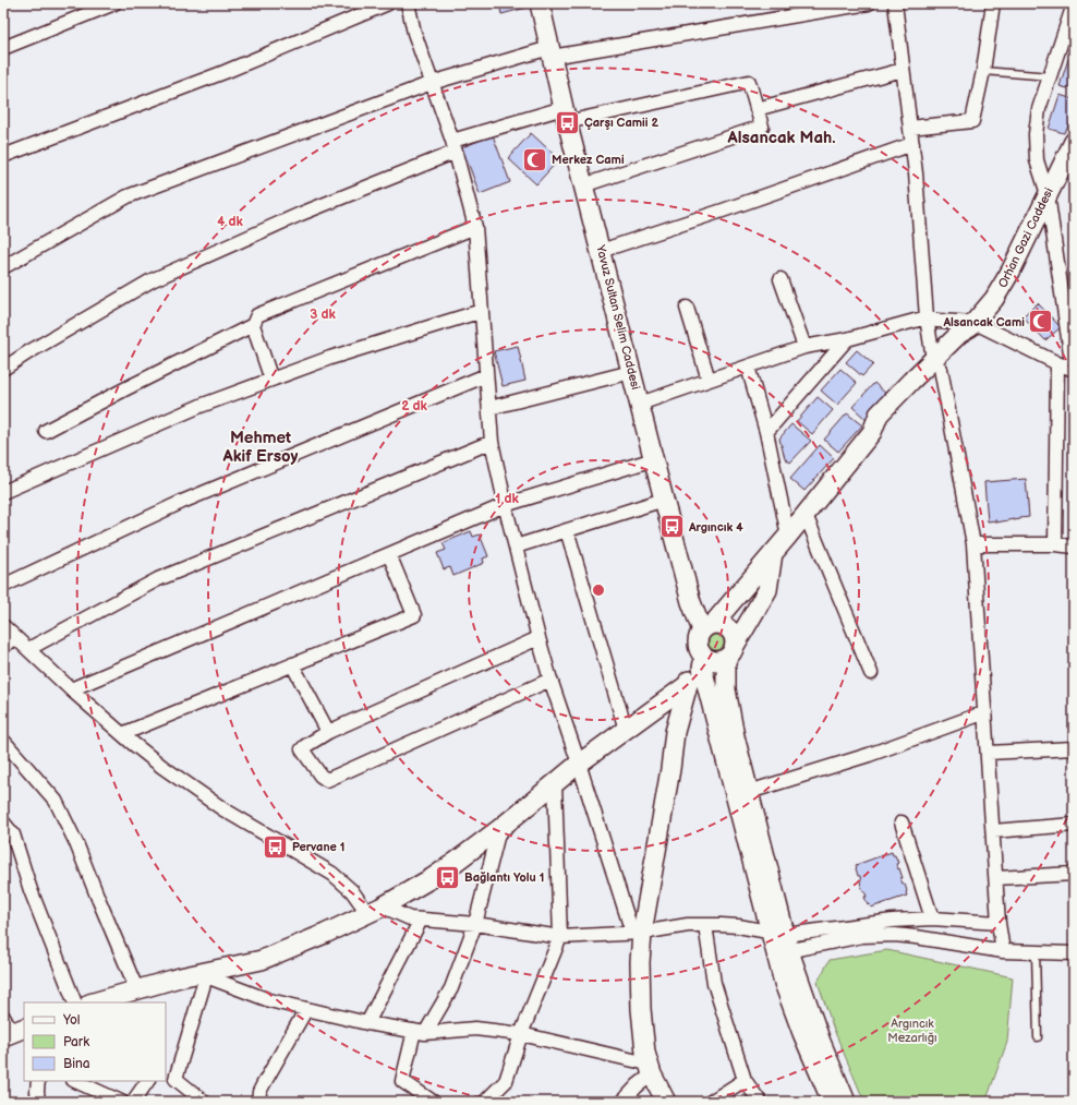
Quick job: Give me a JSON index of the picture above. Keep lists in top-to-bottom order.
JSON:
{
  "streets": {
    "street": ["Orhan Gazi Caddesi", "Yavuz Sultan Selim Caddesi"]
  },
  "crossings": [
    ["Orhan Gazi Caddesi", "Yavuz Sultan Selim Caddesi"]
  ],
  "districts": ["Alsancak Mah.", "Mehmet Akif Ersoy"],
  "parks": ["Argıncık Mezarlığı"],
  "places": {
    "bus stop": [
      "Çarşı Camii 2",
      "Argıncık 4",
      "Pervane 1",
      "Bağlantı Yolu 1"
    ],
    "mosque": ["Merkez Cami", "Alsancak Cami"]
  },
  "legend": ["Yol", "Park", "Bina"],
  "rings": [
    "4 dk",
    "3 dk",
    "2 dk",
    "1 dk"
  ]
}
